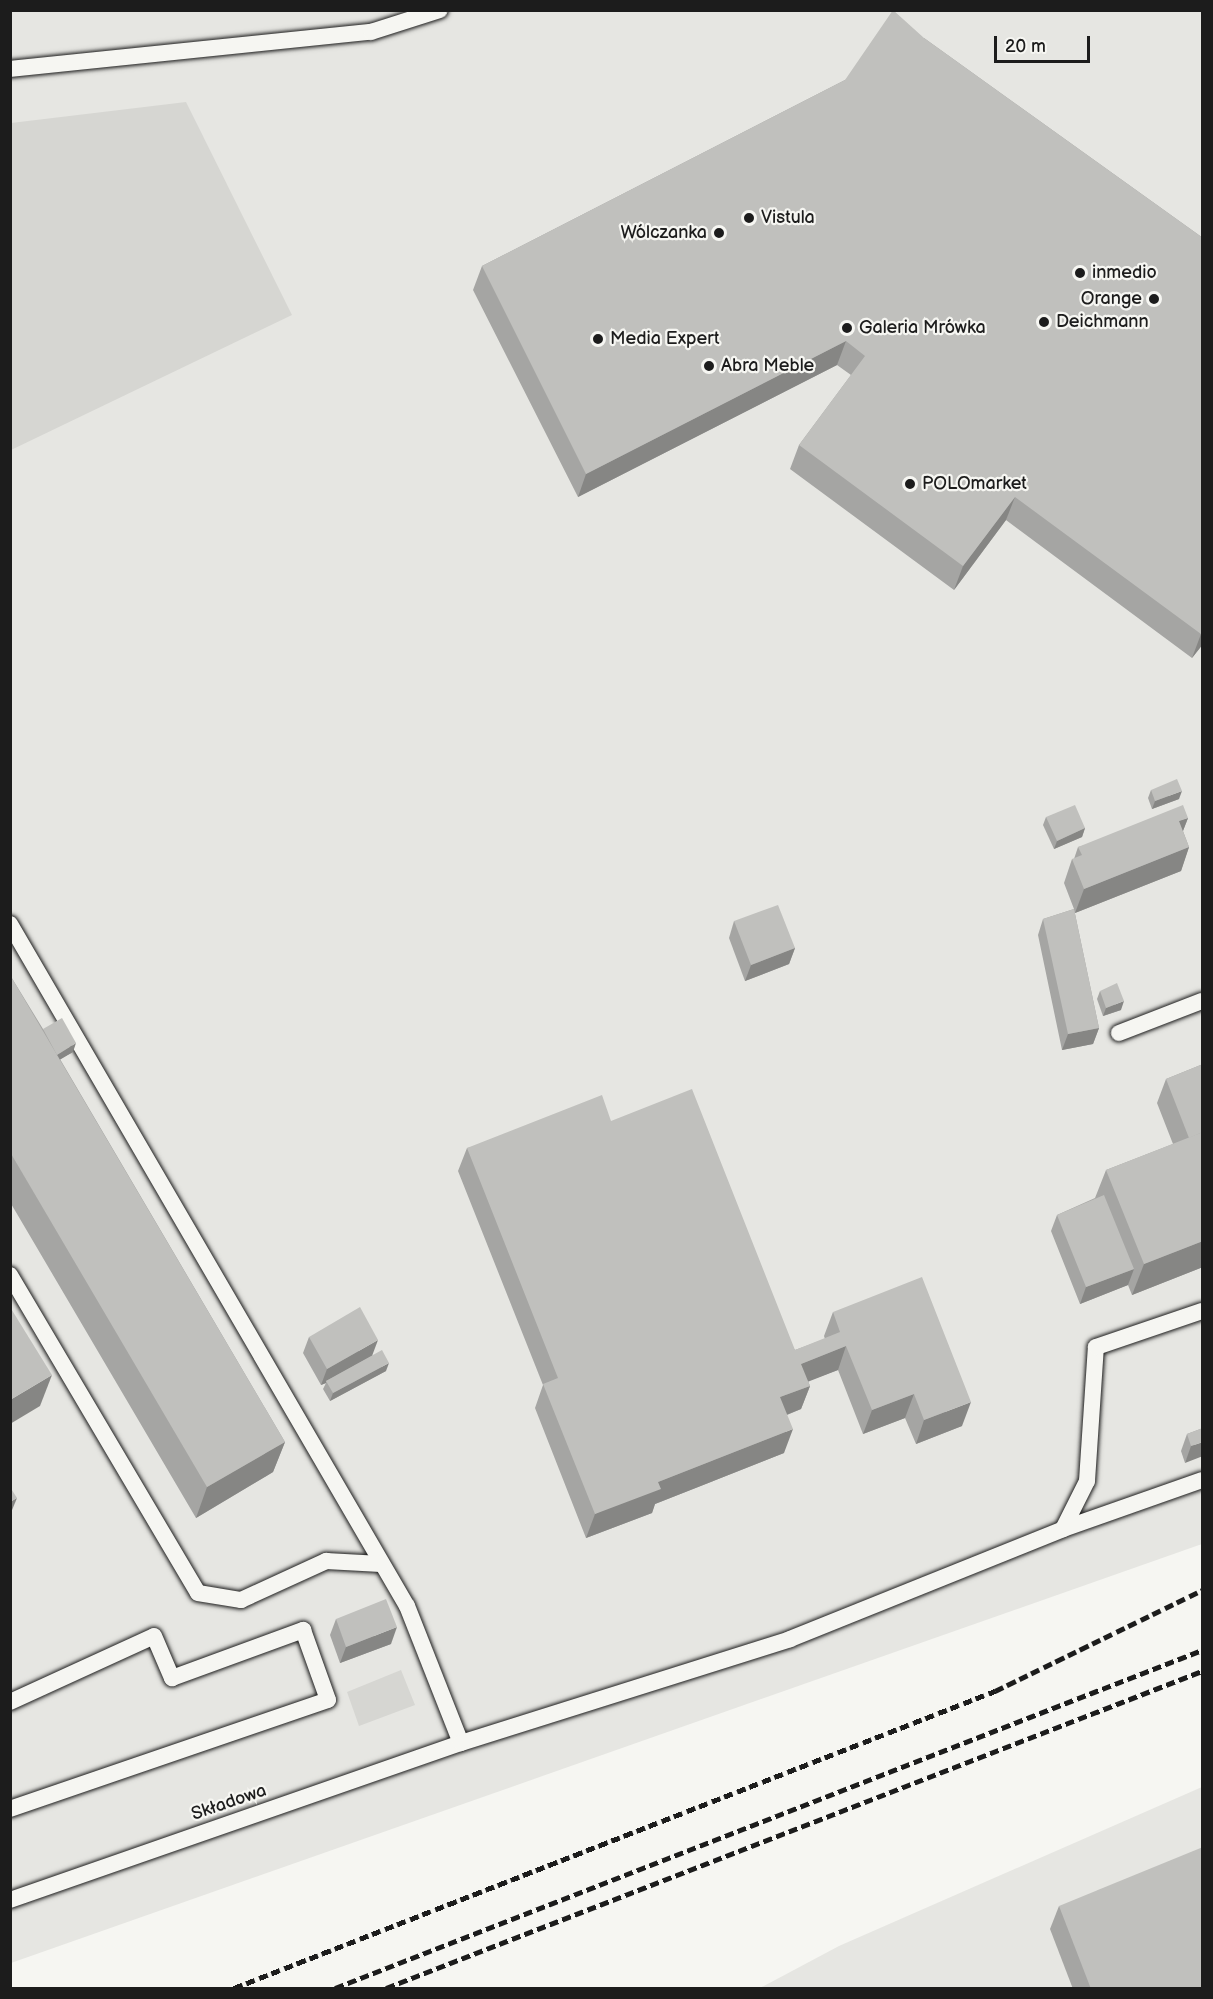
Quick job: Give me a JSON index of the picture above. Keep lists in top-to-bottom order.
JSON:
{
  "streets": {
    "lane": ["Składowa"]
  },
  "places": [
    "Vistula",
    "Wólczanka",
    "inmedio",
    "Orange",
    "Deichmann",
    "Galeria Mrówka",
    "Media Expert",
    "Abra Meble",
    "POLOmarket"
  ],
  "scale_bar": "20 m"
}
